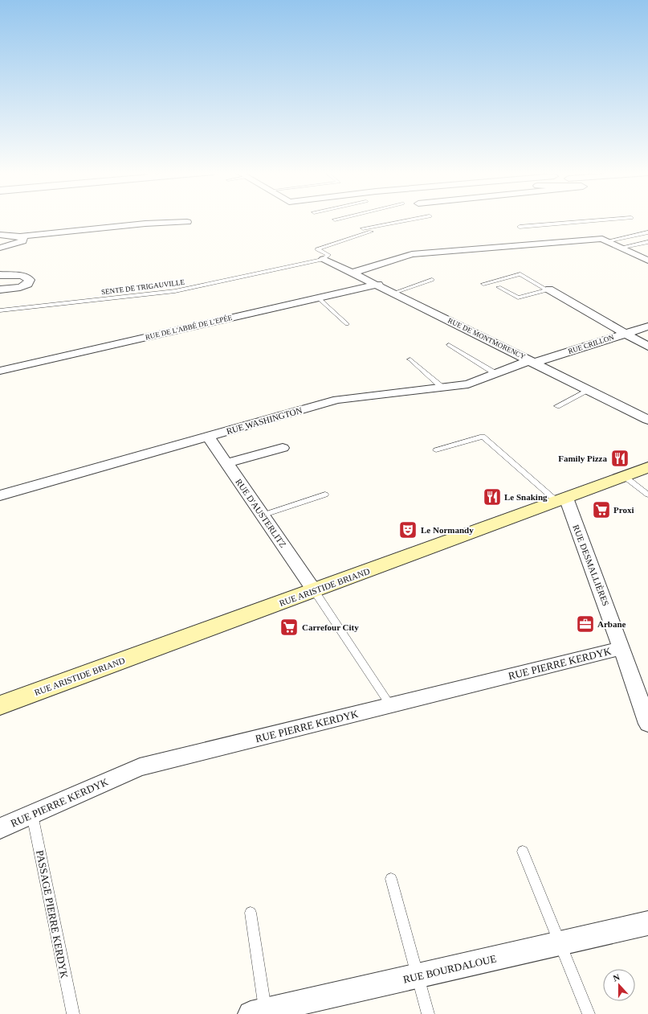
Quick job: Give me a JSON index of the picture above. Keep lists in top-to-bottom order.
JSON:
{
  "streets": {
    "main road": ["RUE ARISTIDE BRIAND"],
    "street": [
      "RUE DE L'ABBÉ DE L'EPÉE",
      "RUE DE MONTMORENCY",
      "RUE CRILLON",
      "RUE WASHINGTON",
      "RUE D'AUSTERLITZ",
      "RUE DESMALLIÈRES",
      "RUE PIERRE KERDYK",
      "RUE BOURDALOUE"
    ],
    "lane": ["SENTE DE TRIGAUVILLE", "PASSAGE PIERRE KERDYK"]
  },
  "crossings": [
    ["SENTE DE TRIGAUVILLE", "RUE DE MONTMORENCY"],
    ["RUE DE L'ABBÉ DE L'EPÉE", "RUE DE MONTMORENCY"],
    ["RUE DE MONTMORENCY", "RUE CRILLON"],
    ["RUE DE MONTMORENCY", "RUE WASHINGTON"],
    ["RUE CRILLON", "RUE WASHINGTON"],
    ["RUE WASHINGTON", "RUE D'AUSTERLITZ"],
    ["RUE D'AUSTERLITZ", "RUE ARISTIDE BRIAND"],
    ["RUE DESMALLIÈRES", "RUE ARISTIDE BRIAND"],
    ["RUE DESMALLIÈRES", "RUE PIERRE KERDYK"],
    ["RUE PIERRE KERDYK", "PASSAGE PIERRE KERDYK"]
  ],
  "places": {
    "restaurant": ["Family Pizza", "Le Snaking"],
    "supermarket": ["Proxi", "Carrefour City"],
    "theatre": ["Le Normandy"],
    "office": ["Arbane"]
  },
  "north": "top"
}
